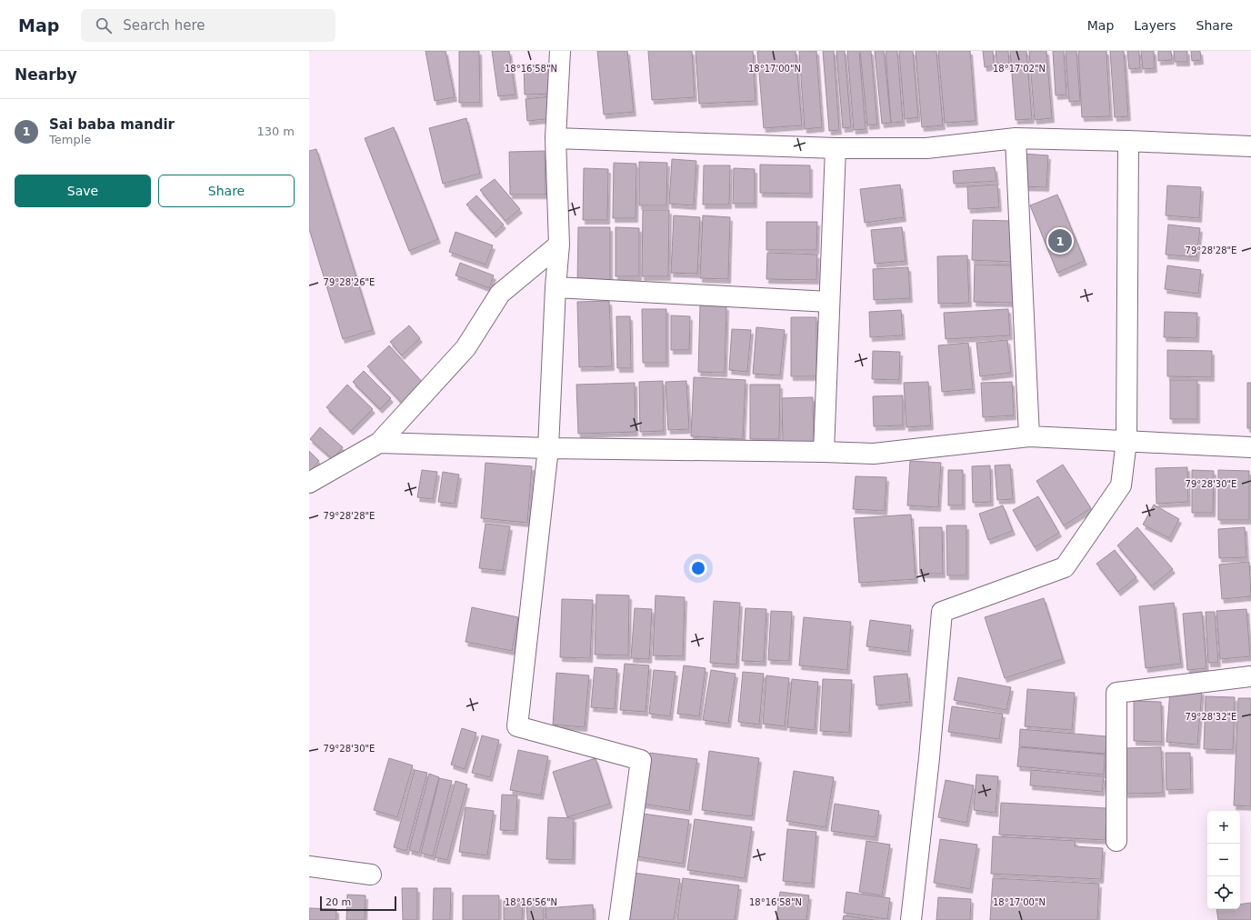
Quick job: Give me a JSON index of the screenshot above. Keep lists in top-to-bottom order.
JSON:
{
  "scale_bar": "20 m",
  "page": {
    "header": "Map",
    "search": "Search here",
    "nav": ["Map", "Layers", "Share"],
    "heading": "Nearby",
    "list": [
      {
        "mark": "1",
        "name": "Sai baba mandir",
        "note": "Temple",
        "value": "130 m"
      }
    ],
    "buttons": ["Save", "Share"],
    "pins": "1",
    "map_buttons": ["+", "−"],
    "scale": "20 m"
  },
  "coordinates": [
    "18°16'58\"N",
    "18°17'00\"N",
    "18°17'02\"N",
    "79°28'28\"E",
    "79°28'26\"E",
    "79°28'30\"E",
    "79°28'32\"E",
    "18°16'56\"N"
  ]
}
